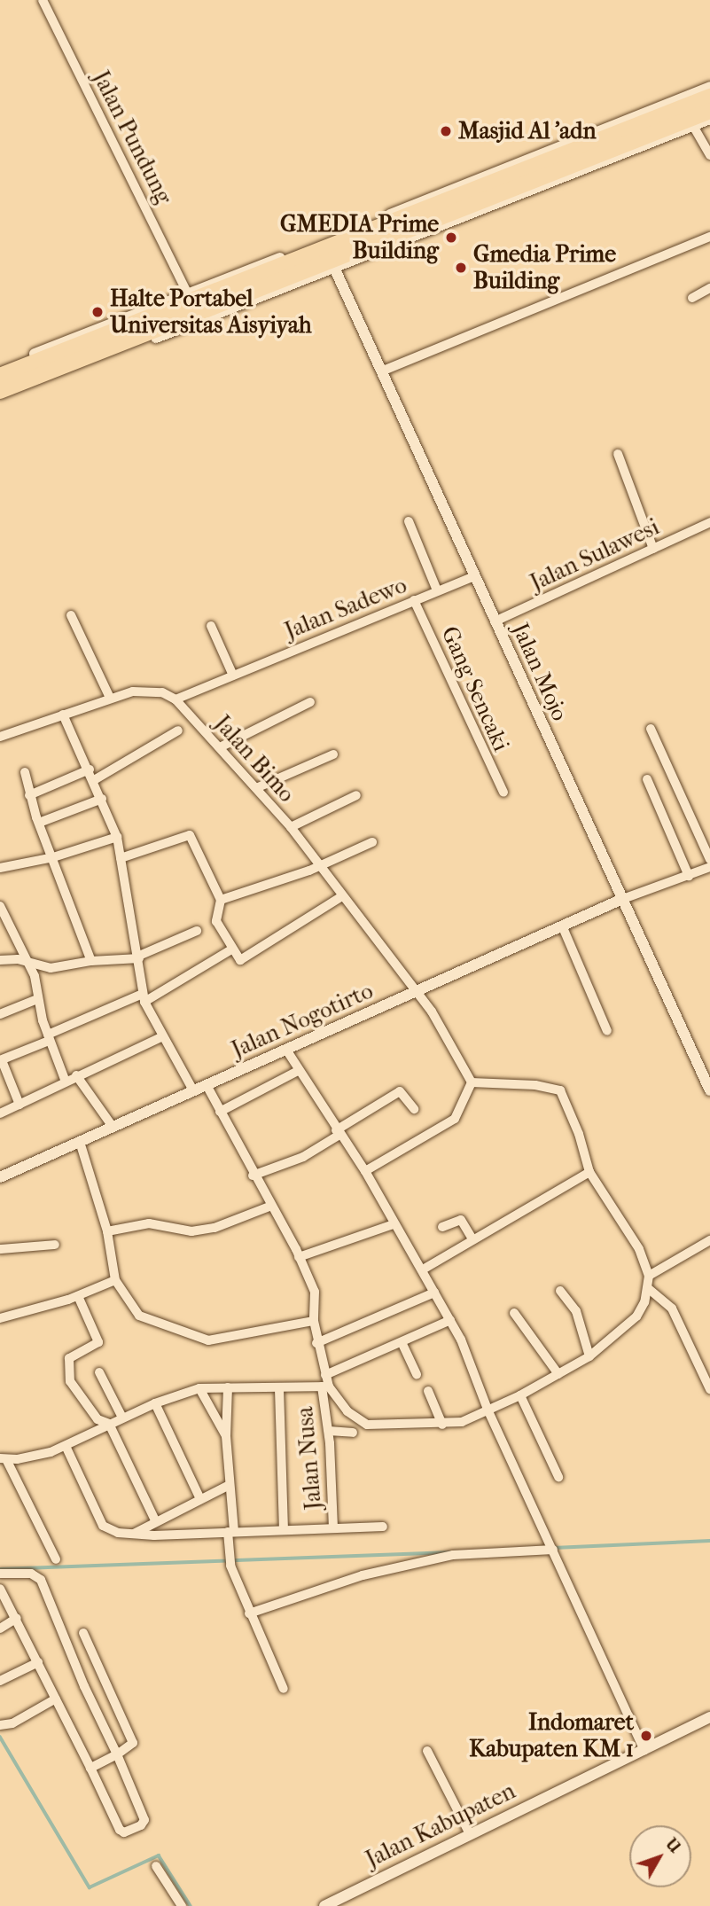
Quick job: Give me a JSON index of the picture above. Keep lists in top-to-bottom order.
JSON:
{
  "streets": {
    "street": [
      "Jalan Pundung",
      "Jalan Sulawesi",
      "Jalan Sadewo",
      "Jalan Mojo",
      "Gang Sencaki",
      "Jalan Bimo",
      "Jalan Nogotirto",
      "Jalan Nusa",
      "Jalan Kabupaten"
    ]
  },
  "crossings": [
    ["Jalan Sulawesi", "Jalan Mojo"],
    ["Jalan Sadewo", "Jalan Mojo"],
    ["Jalan Sadewo", "Gang Sencaki"],
    ["Jalan Sadewo", "Jalan Bimo"],
    ["Jalan Mojo", "Jalan Nogotirto"],
    ["Jalan Bimo", "Jalan Nogotirto"]
  ],
  "places": [
    "Masjid Al 'adn",
    "GMEDIA Prime Building",
    "Gmedia Prime Building",
    "Halte Portabel Universitas Aisyiyah",
    "Indomaret Kabupaten KM 1"
  ],
  "north": "top right"
}
